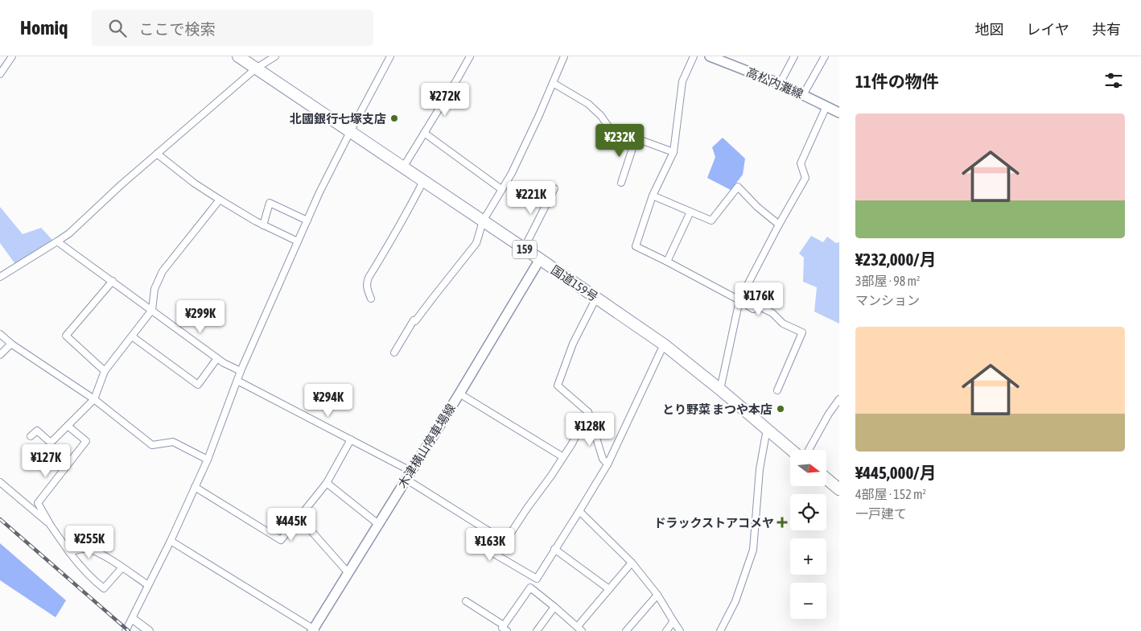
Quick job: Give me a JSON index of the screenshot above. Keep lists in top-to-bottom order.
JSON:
{
  "streets": {
    "highway": ["159", "国道159号"],
    "main road": ["高松内灘線", "木津横山停車場線"]
  },
  "crossings": [
    ["国道159号", "木津横山停車場線"]
  ],
  "places": {
    "other": ["北國銀行七塚支店", "とり野菜 まつや本店"],
    "health": ["ドラックストアコメヤ"]
  },
  "north": "right",
  "page": {
    "header": "Homiq",
    "search": "ここで検索",
    "nav": ["地図", "レイヤ", "共有"],
    "heading": "11件の物件",
    "price": [
      "¥272K",
      "¥232K",
      "¥221K",
      "¥176K",
      "¥299K",
      "¥294K",
      "¥128K",
      "¥127K",
      "¥445K",
      "¥255K",
      "¥163K"
    ],
    "list": [
      {
        "name": "¥232,000/月",
        "note": "3部屋 · 98 m² · マンション"
      },
      {
        "name": "¥445,000/月",
        "note": "4部屋 · 152 m² · 一戸建て"
      }
    ],
    "map_buttons": ["+", "−"]
  }
}
